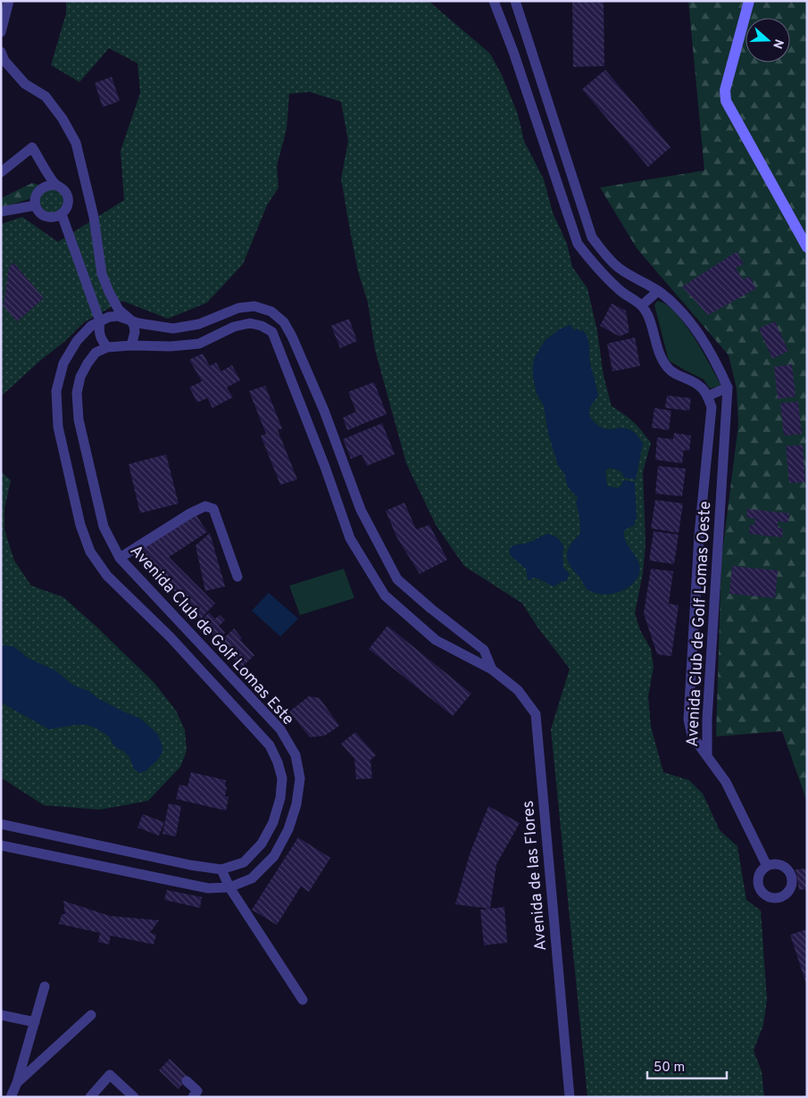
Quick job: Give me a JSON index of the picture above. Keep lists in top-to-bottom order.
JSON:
{
  "streets": {
    "street": ["Avenida Club de Golf Lomas Oeste", "Avenida Club de Golf Lomas Este", "Avenida de las Flores"]
  },
  "crossings": [
    ["Avenida Club de Golf Lomas Este", "Avenida de las Flores"]
  ],
  "scale_bar": "50 m",
  "north": "right"
}
